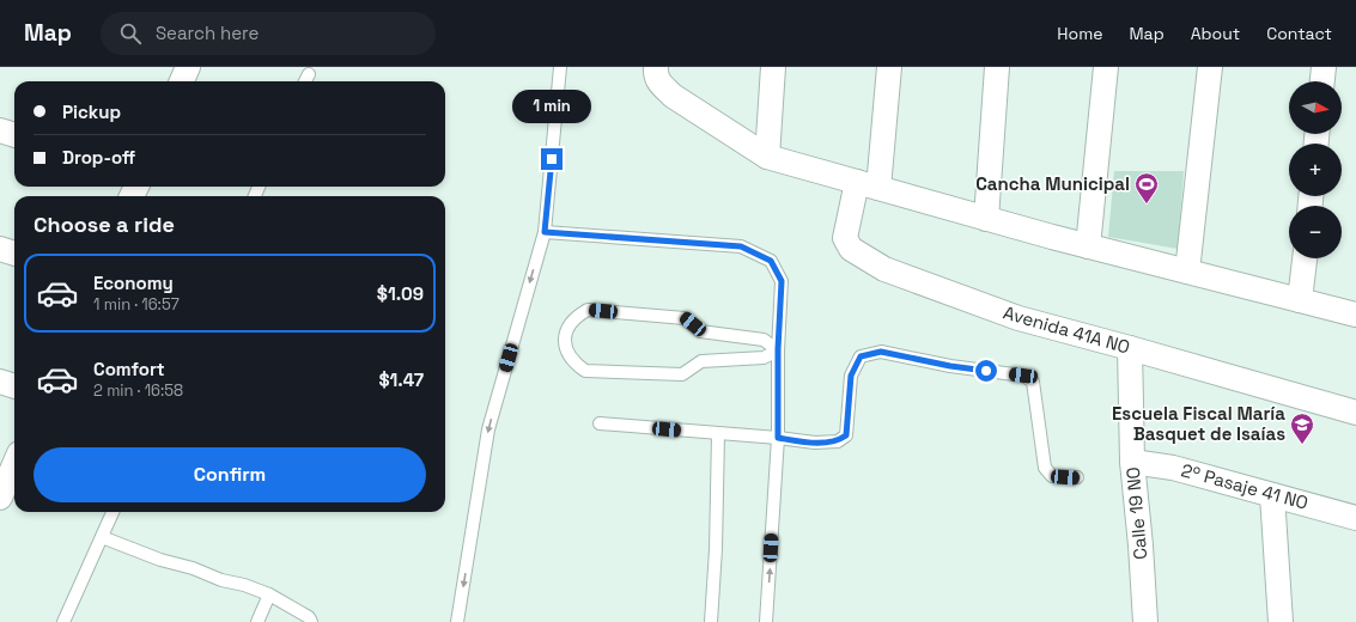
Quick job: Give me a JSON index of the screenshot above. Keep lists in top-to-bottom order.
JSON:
{
  "streets": {
    "street": ["Avenida 41A NO", "2º Pasaje 41 NO", "Calle 19 NO"]
  },
  "crossings": [
    ["Avenida 41A NO", "Calle 19 NO"],
    ["2º Pasaje 41 NO", "Calle 19 NO"]
  ],
  "places": {
    "sports": ["Cancha Municipal"],
    "school or university": ["Escuela Fiscal María Basquet de Isaías"]
  },
  "north": "right",
  "page": {
    "header": "Map",
    "search": "Search here",
    "nav": [
      "Home",
      "Map",
      "About",
      "Contact"
    ],
    "map_buttons": ["+", "−"],
    "banner": ["Pickup", "Drop-off"],
    "bubble": "1 min",
    "heading": "Choose a ride",
    "list": [
      {
        "name": "Economy",
        "note": "1 min · 16:57",
        "value": "$1.09"
      },
      {
        "name": "Comfort",
        "note": "2 min · 16:58",
        "value": "$1.47"
      }
    ],
    "buttons": "Confirm"
  }
}
